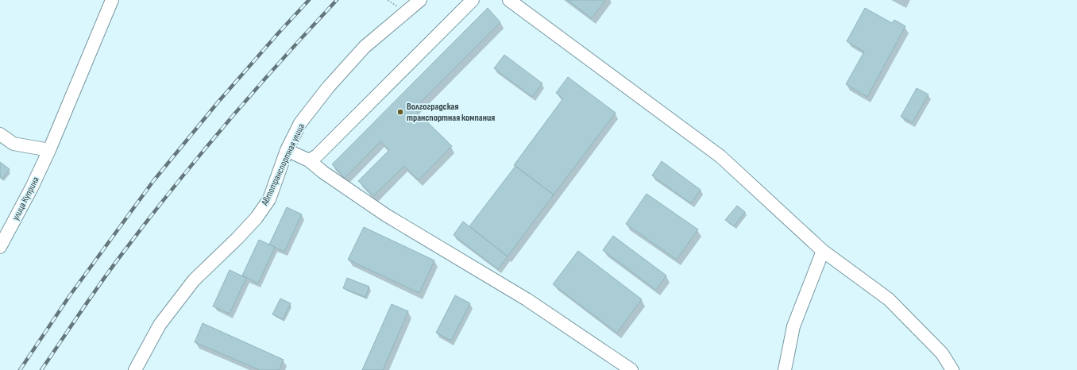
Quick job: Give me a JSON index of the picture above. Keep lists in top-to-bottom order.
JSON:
{
  "streets": {
    "street": ["Автотранспортная улица", "улица Куприна"]
  },
  "places": ["Волгоградская транспортная компания"]
}
